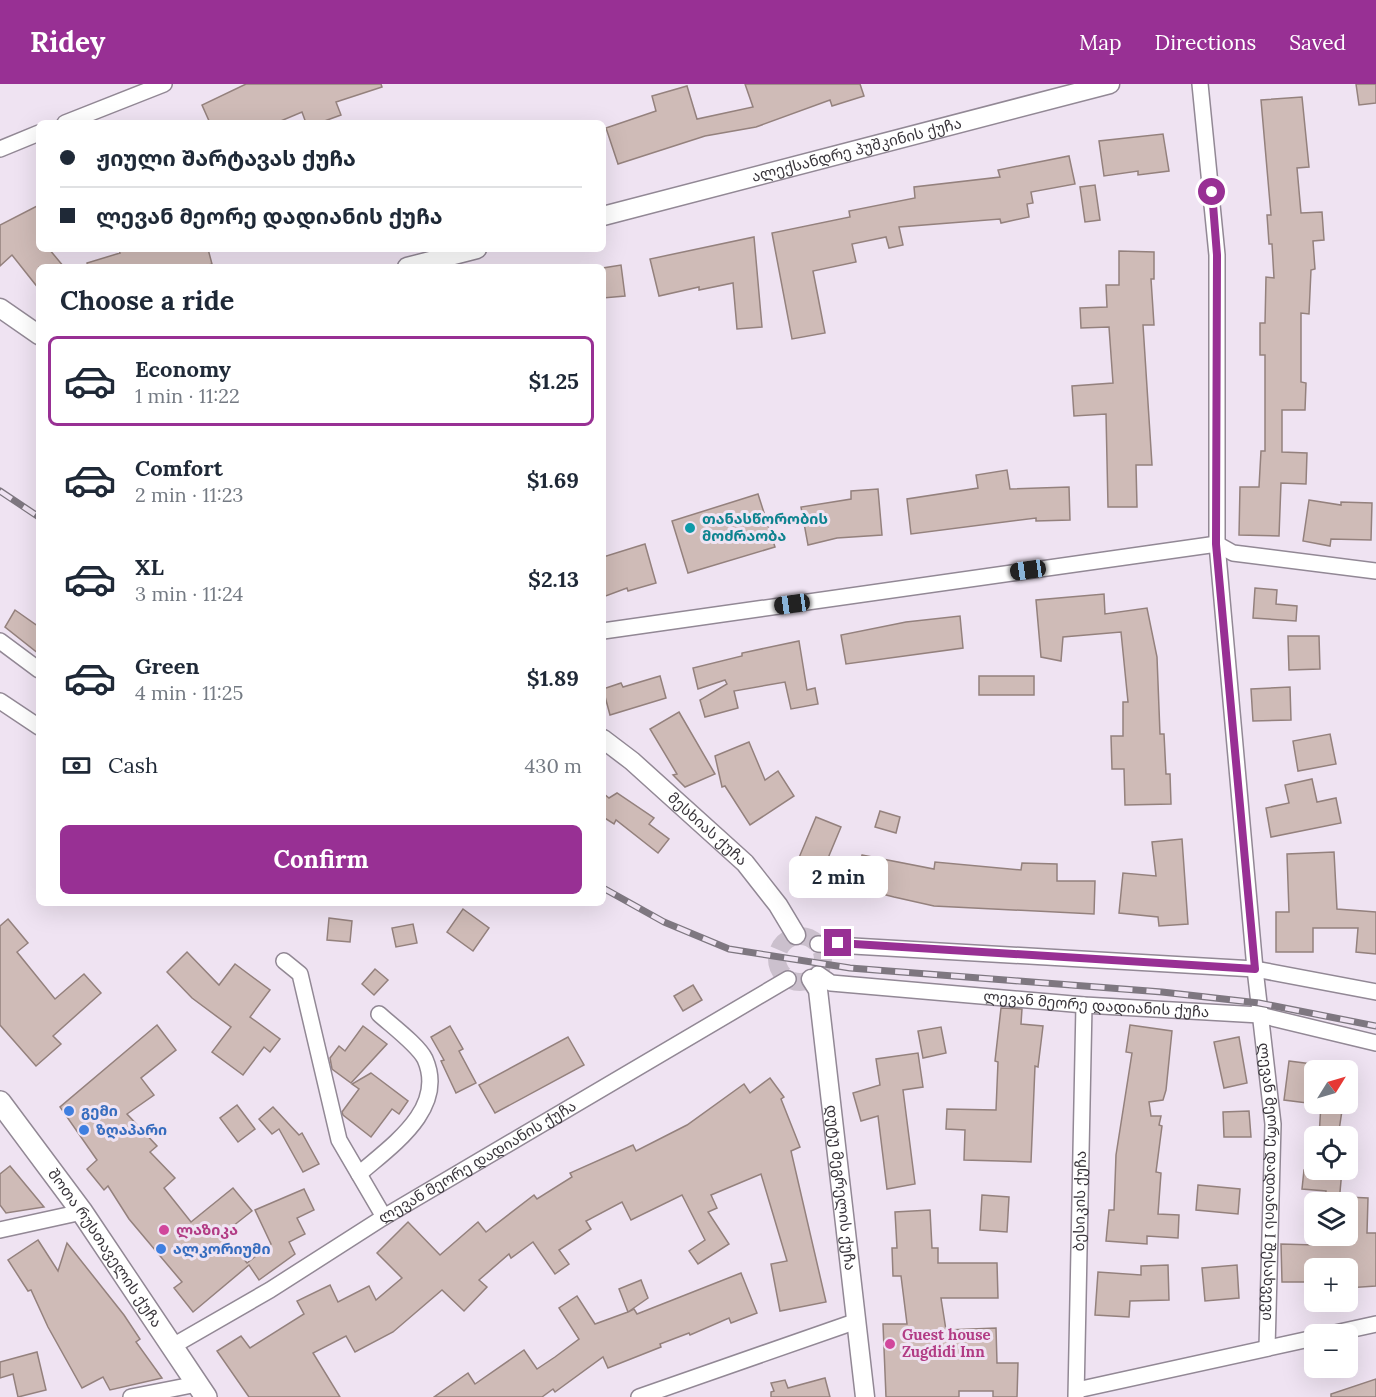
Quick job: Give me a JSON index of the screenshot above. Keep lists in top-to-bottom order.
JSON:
{
  "streets": {
    "main road": ["შოთა რუსთაველის ქუჩა"],
    "street": [
      "ალექსანდრე პუშკინის ქუჩა",
      "მესხიას ქუჩა",
      "ლევან მეორე დადიანის ქუჩა",
      "ლევან მეორე დადიანის I შესახვევი",
      "დუტუ მეგრელის ქუჩა",
      "ბესიკის ქუჩა"
    ]
  },
  "crossings": [
    ["ლევან მეორე დადიანის ქუჩა", "ლევან მეორე დადიანის I შესახვევი"],
    ["ლევან მეორე დადიანის ქუჩა", "დუტუ მეგრელის ქუჩა"],
    ["ლევან მეორე დადიანის ქუჩა", "ბესიკის ქუჩა"],
    ["ლევან მეორე დადიანის ქუჩა", "შოთა რუსთაველის ქუჩა"]
  ],
  "places": [
    "თანასწორობის მოძრაობა",
    "გემი",
    "ზღაპარი",
    "ლაზიკა",
    "ალკორიუმი",
    "Guest house Zugdidi Inn"
  ],
  "north": "top right",
  "page": {
    "header": "Ridey",
    "nav": ["Map", "Directions", "Saved"],
    "banner": ["ჟიული შარტავას ქუჩა", "ლევან მეორე დადიანის ქუჩა"],
    "heading": "Choose a ride",
    "list": [
      {
        "name": "Economy",
        "note": "1 min · 11:22",
        "value": "$1.25"
      },
      {
        "name": "Comfort",
        "note": "2 min · 11:23",
        "value": "$1.69"
      },
      {
        "name": "XL",
        "note": "3 min · 11:24",
        "value": "$2.13"
      },
      {
        "name": "Green",
        "note": "4 min · 11:25",
        "value": "$1.89"
      }
    ],
    "pay": ["Cash", "430 m"],
    "buttons": "Confirm",
    "bubble": "2 min",
    "map_buttons": ["+", "−"]
  }
}
